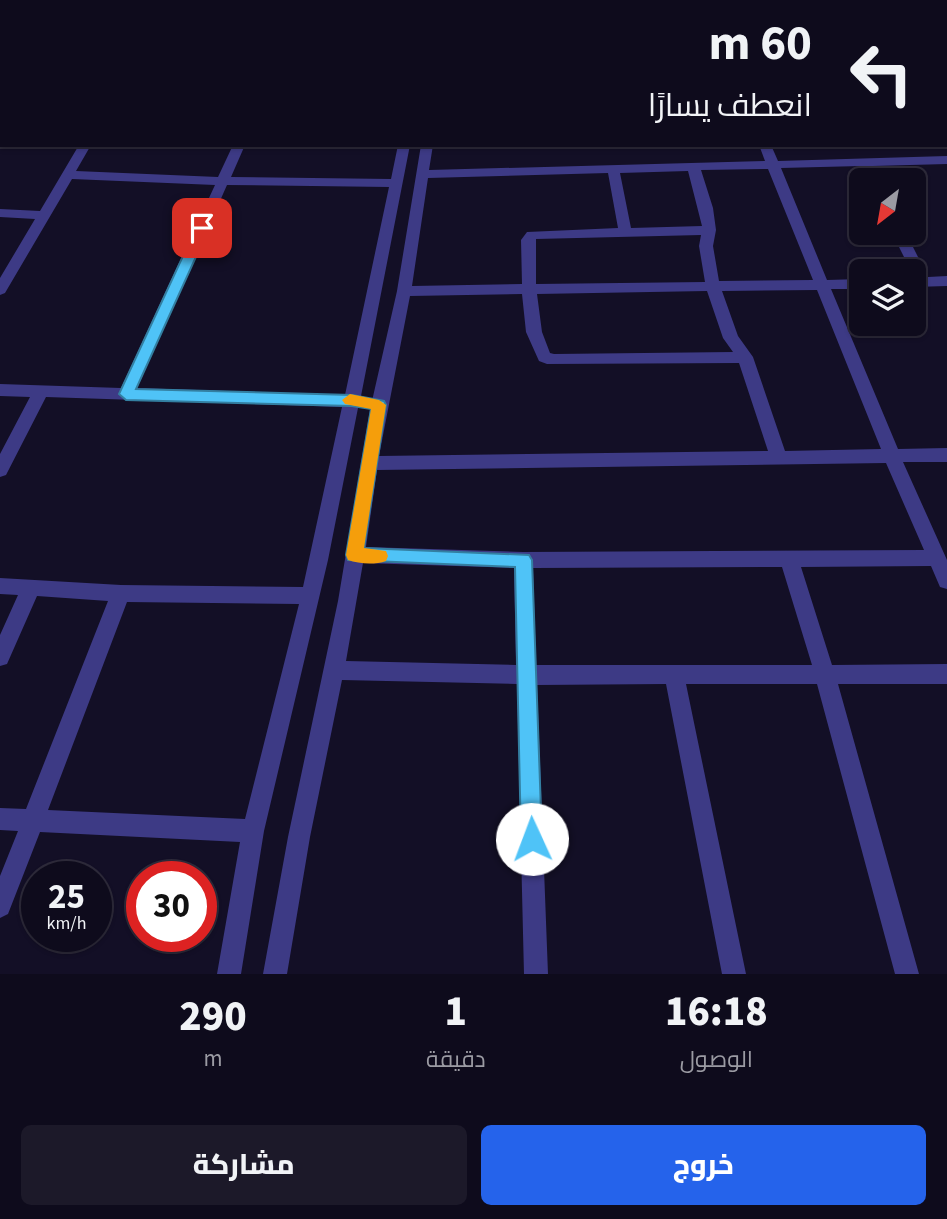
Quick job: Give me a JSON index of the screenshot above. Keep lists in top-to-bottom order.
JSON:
{
  "north": "bottom left",
  "page": {
    "turn": ["60 m", "انعطف يسارًا"],
    "speed": "25 km/h",
    "limit": "30",
    "eta": [
      "16:18",
      "الوصول",
      "1",
      "دقيقة",
      "290",
      "m"
    ],
    "buttons": ["خروج", "مشاركة"]
  }
}
